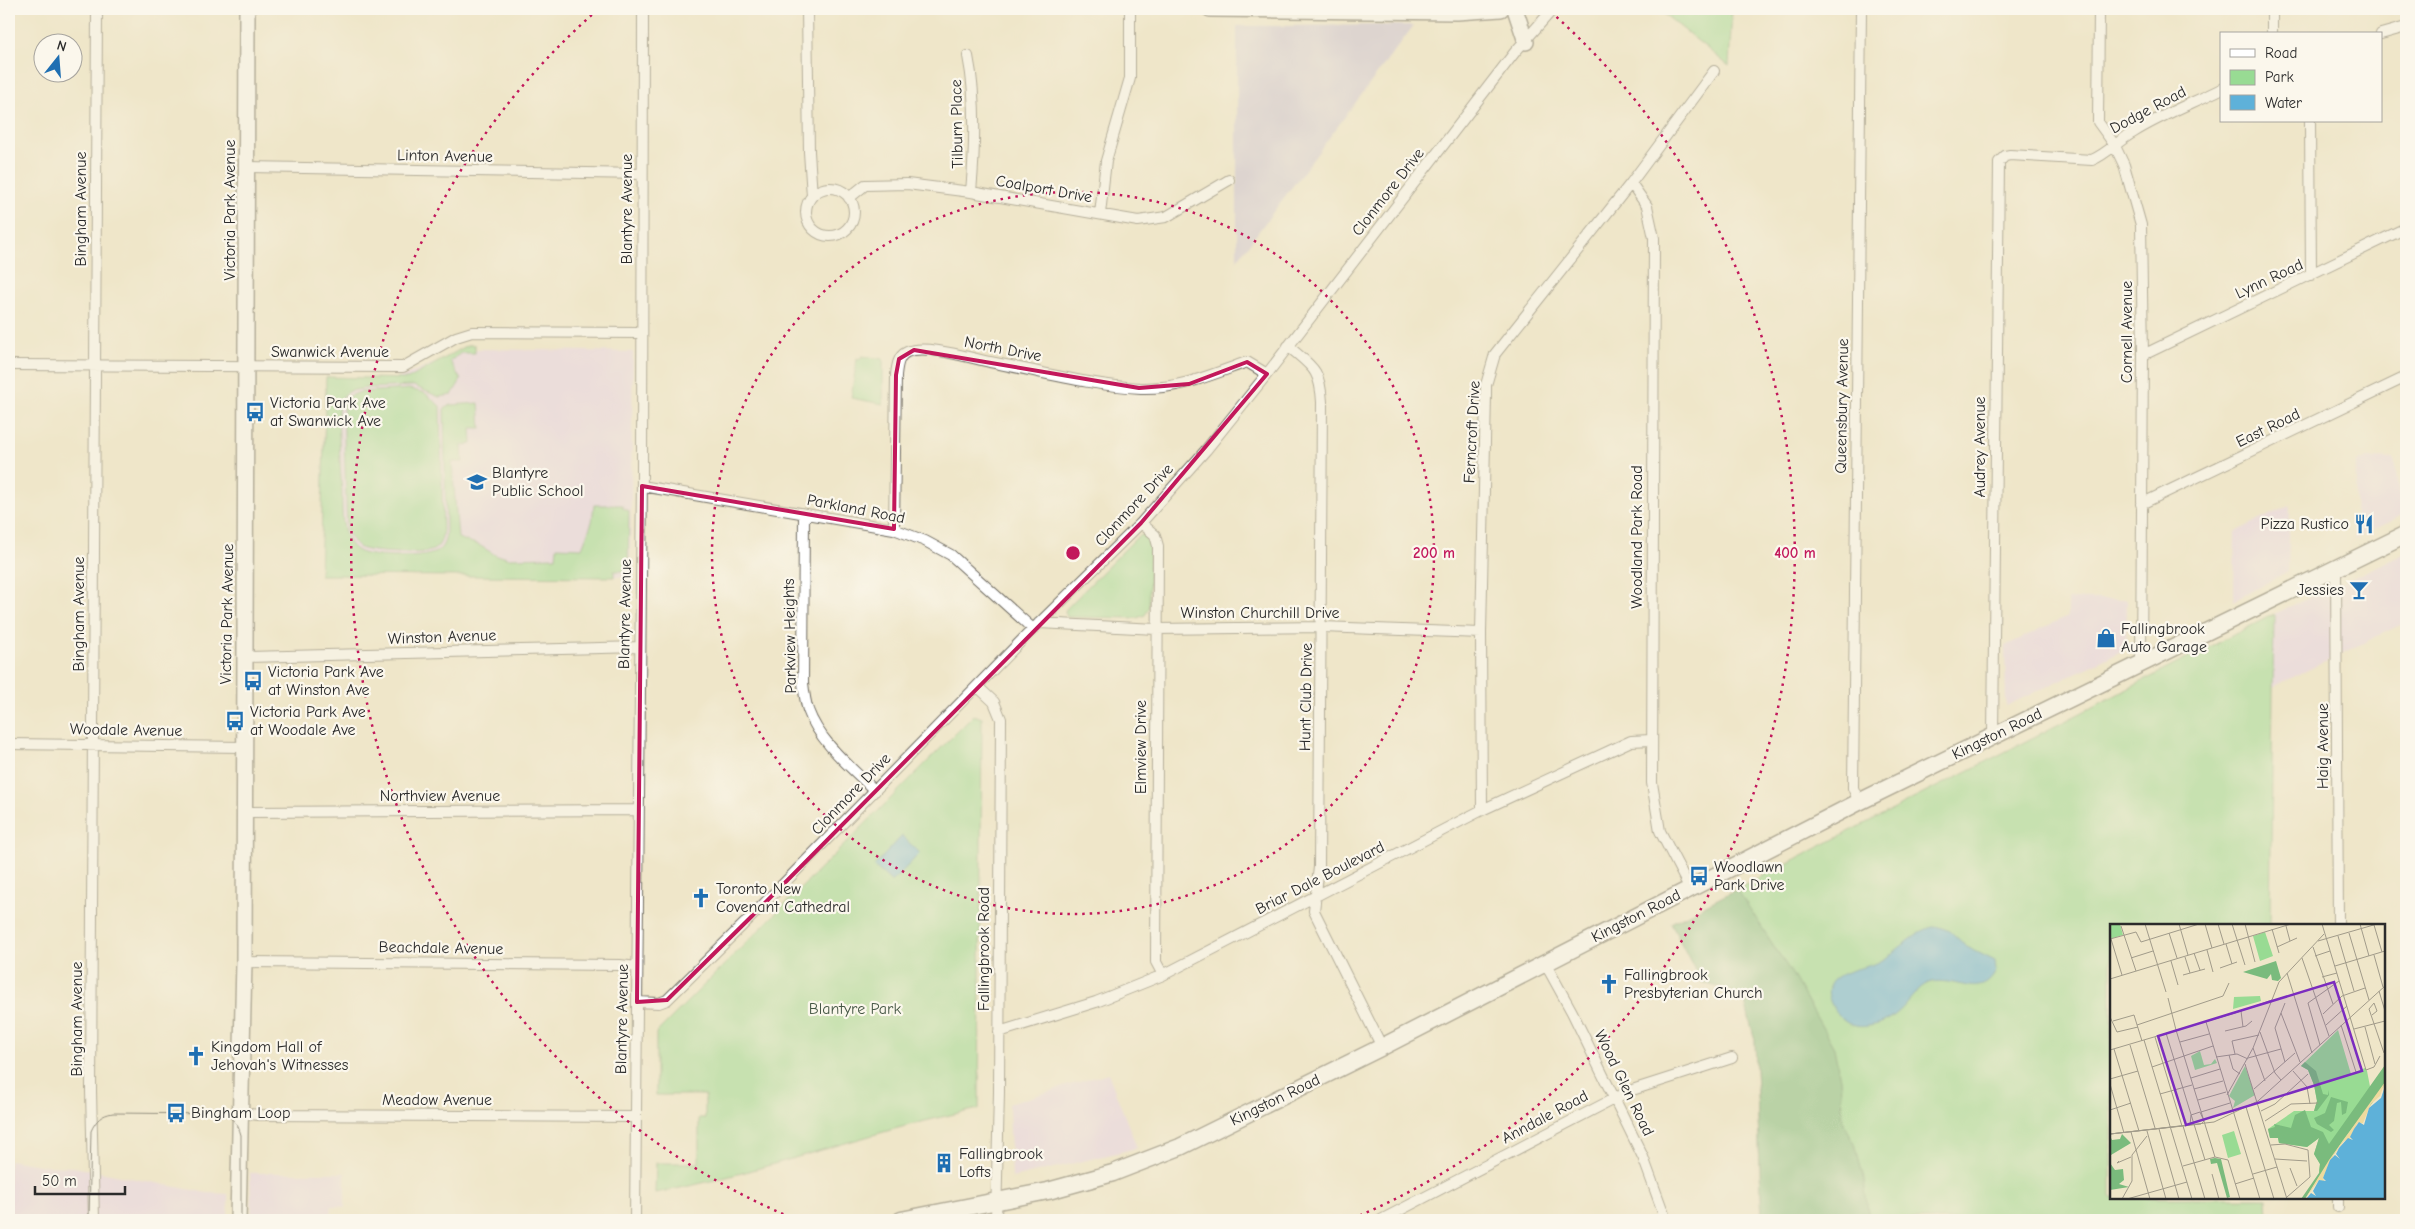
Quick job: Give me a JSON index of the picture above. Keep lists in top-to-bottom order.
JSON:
{
  "streets": {
    "main road": ["Kingston Road"],
    "street": [
      "Dodge Road",
      "Tilburn Place",
      "Linton Avenue",
      "Coalport Drive",
      "Clonmore Drive",
      "Bingham Avenue",
      "Blantyre Avenue",
      "Victoria Park Avenue",
      "Lynn Road",
      "Cornell Avenue",
      "North Drive",
      "Swanwick Avenue",
      "Queensbury Avenue",
      "East Road",
      "Ferncroft Drive",
      "Audrey Avenue",
      "Parkland Road",
      "Woodland Park Road",
      "Winston Churchill Drive",
      "Parkview Heights",
      "Winston Avenue",
      "Hunt Club Drive",
      "Woodale Avenue",
      "Haig Avenue",
      "Elmview Drive",
      "Northview Avenue",
      "Briar Dale Boulevard",
      "Beachdale Avenue",
      "Fallingbrook Road",
      "Wood Glen Road",
      "Meadow Avenue",
      "Anndale Road"
    ]
  },
  "crossings": [
    ["Dodge Road", "Cornell Avenue"],
    ["Dodge Road", "Audrey Avenue"],
    ["Tilburn Place", "Coalport Drive"],
    ["Linton Avenue", "Blantyre Avenue"],
    ["Linton Avenue", "Victoria Park Avenue"],
    ["Clonmore Drive", "Blantyre Avenue"],
    ["Clonmore Drive", "North Drive"],
    ["Clonmore Drive", "Parkland Road"],
    ["Clonmore Drive", "Winston Churchill Drive"],
    ["Clonmore Drive", "Parkview Heights"],
    ["Clonmore Drive", "Hunt Club Drive"],
    ["Clonmore Drive", "Elmview Drive"],
    ["Clonmore Drive", "Fallingbrook Road"],
    ["Bingham Avenue", "Swanwick Avenue"],
    ["Bingham Avenue", "Woodale Avenue"],
    ["Blantyre Avenue", "Swanwick Avenue"],
    ["Blantyre Avenue", "Parkland Road"],
    ["Blantyre Avenue", "Winston Avenue"],
    ["Blantyre Avenue", "Northview Avenue"],
    ["Blantyre Avenue", "Beachdale Avenue"],
    ["Blantyre Avenue", "Meadow Avenue"],
    ["Victoria Park Avenue", "Swanwick Avenue"],
    ["Victoria Park Avenue", "Winston Avenue"],
    ["Victoria Park Avenue", "Woodale Avenue"],
    ["Victoria Park Avenue", "Northview Avenue"],
    ["Victoria Park Avenue", "Beachdale Avenue"],
    ["Victoria Park Avenue", "Meadow Avenue"],
    ["Lynn Road", "Cornell Avenue"],
    ["Cornell Avenue", "East Road"],
    ["Cornell Avenue", "Kingston Road"],
    ["North Drive", "Parkland Road"],
    ["Queensbury Avenue", "Kingston Road"],
    ["Ferncroft Drive", "Woodland Park Road"],
    ["Ferncroft Drive", "Winston Churchill Drive"],
    ["Ferncroft Drive", "Briar Dale Boulevard"],
    ["Audrey Avenue", "Kingston Road"],
    ["Parkland Road", "Winston Churchill Drive"],
    ["Parkland Road", "Parkview Heights"],
    ["Woodland Park Road", "Kingston Road"],
    ["Woodland Park Road", "Briar Dale Boulevard"],
    ["Winston Churchill Drive", "Hunt Club Drive"],
    ["Winston Churchill Drive", "Elmview Drive"],
    ["Hunt Club Drive", "Kingston Road"],
    ["Hunt Club Drive", "Briar Dale Boulevard"],
    ["Kingston Road", "Haig Avenue"],
    ["Kingston Road", "Fallingbrook Road"],
    ["Kingston Road", "Wood Glen Road"],
    ["Elmview Drive", "Briar Dale Boulevard"],
    ["Briar Dale Boulevard", "Fallingbrook Road"],
    ["Wood Glen Road", "Anndale Road"]
  ],
  "parks": ["Blantyre Park"],
  "places": {
    "bus stop": [
      "Victoria Park Ave at Swanwick Ave",
      "Victoria Park Ave at Winston Ave",
      "Victoria Park Ave at Woodale Ave",
      "Woodlawn Park Drive",
      "Bingham Loop"
    ],
    "school or university": ["Blantyre Public School"],
    "restaurant": ["Pizza Rustico"],
    "bar": ["Jessies"],
    "shop": ["Fallingbrook Auto Garage"],
    "church": ["Toronto New Covenant Cathedral", "Fallingbrook Presbyterian Church", "Kingdom Hall of Jehovah's Witnesses"],
    "building": ["Fallingbrook Lofts"]
  },
  "legend": ["Road", "Park", "Water"],
  "scale_bar": "50 m",
  "north": "top",
  "rings": ["200 m", "400 m"]
}
